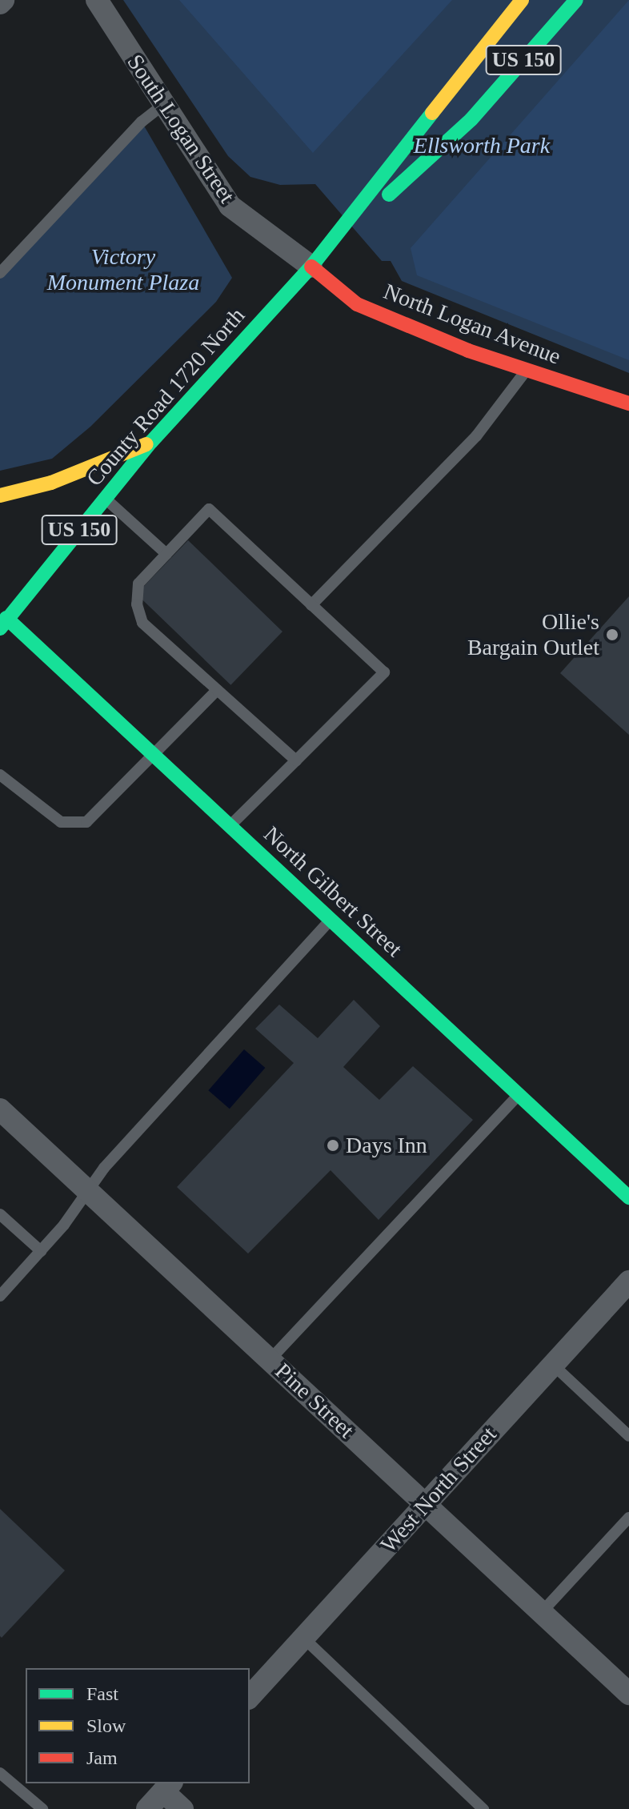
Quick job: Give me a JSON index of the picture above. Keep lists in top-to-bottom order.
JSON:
{
  "streets": {
    "main road": [
      "US 150",
      "North Logan Avenue",
      "County Road 1720 North",
      "North Gilbert Street"
    ],
    "street": ["South Logan Street", "Pine Street", "West North Street"]
  },
  "crossings": [
    ["South Logan Street", "North Logan Avenue"],
    ["South Logan Street", "County Road 1720 North"],
    ["North Logan Avenue", "County Road 1720 North"],
    ["County Road 1720 North", "North Gilbert Street"],
    ["Pine Street", "West North Street"]
  ],
  "parks": ["Ellsworth Park", "Victory Monument Plaza"],
  "places": ["Ollie's Bargain Outlet", "Days Inn"],
  "legend": ["Fast", "Slow", "Jam"]
}
